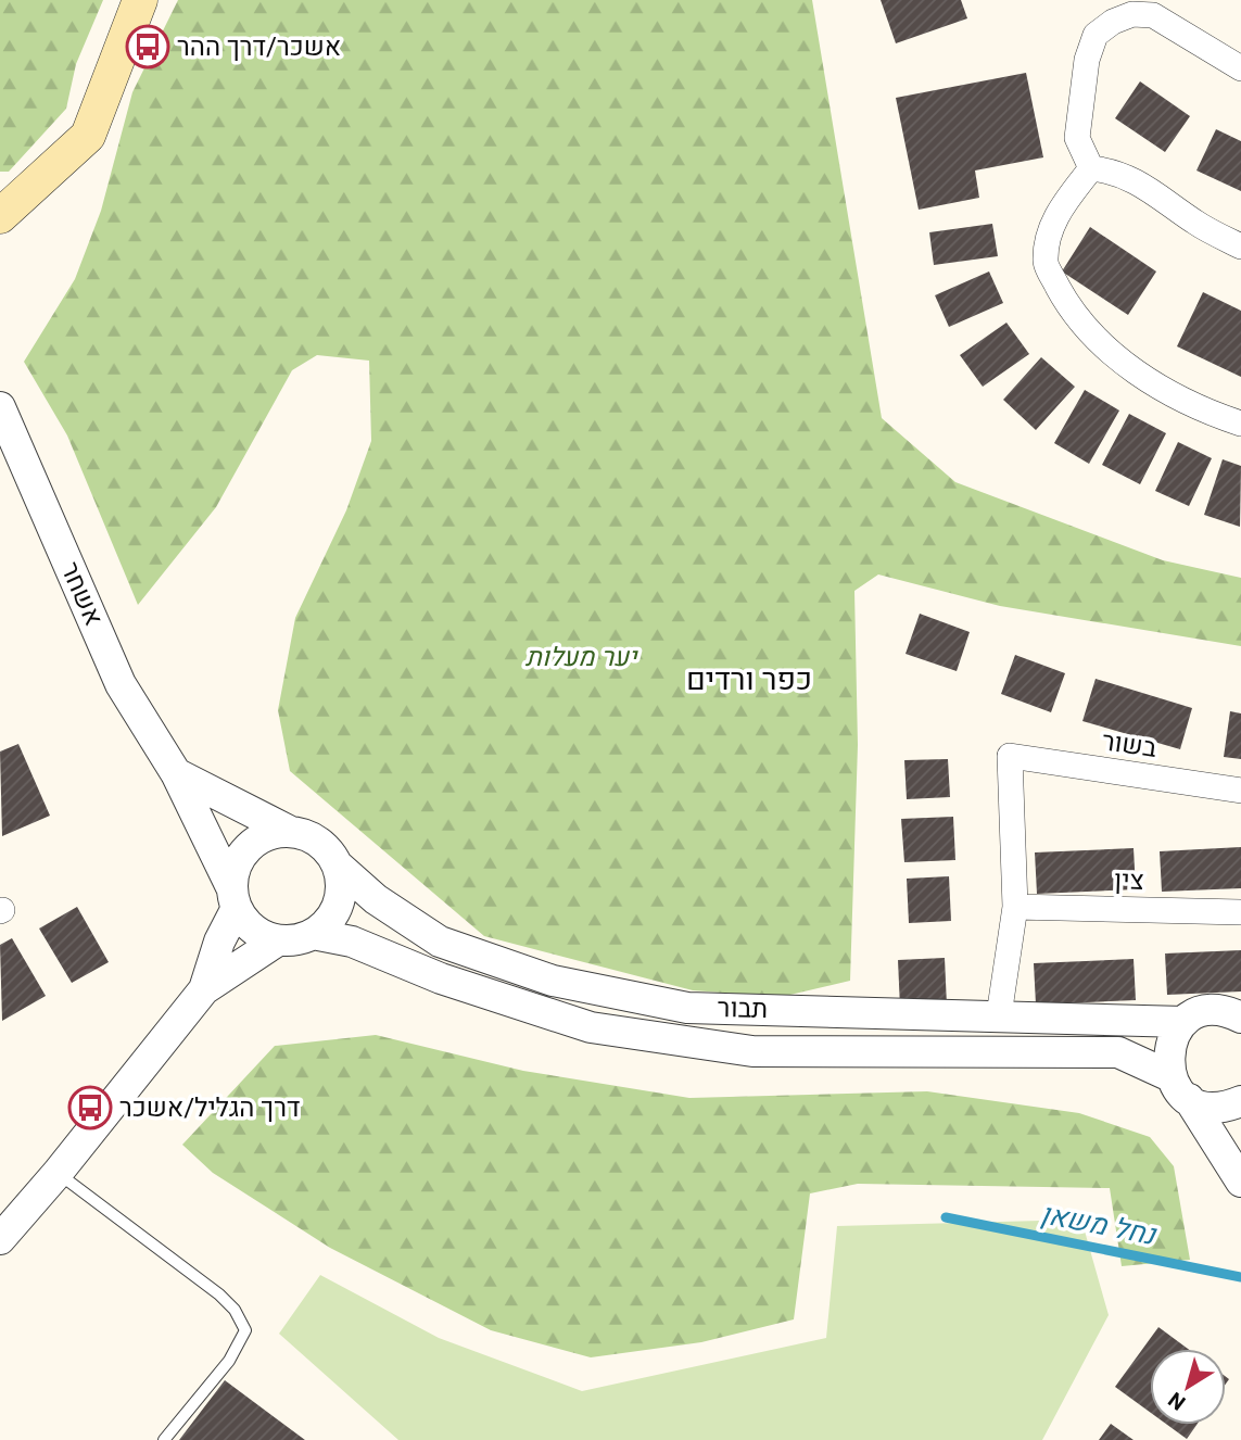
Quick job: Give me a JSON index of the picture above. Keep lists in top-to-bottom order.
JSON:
{
  "streets": {
    "street": [
      "אשחר",
      "בשור",
      "צין",
      "תבור"
    ]
  },
  "crossings": [
    ["אשחר", "תבור"],
    ["בשור", "צין"]
  ],
  "districts": ["כפר ורדים"],
  "water": ["נחל משאן"],
  "parks": ["יער מעלות"],
  "places": {
    "bus stop": ["אשכר/דרך ההר", "דרך הגליל/אשכר"]
  },
  "north": "bottom left"
}
